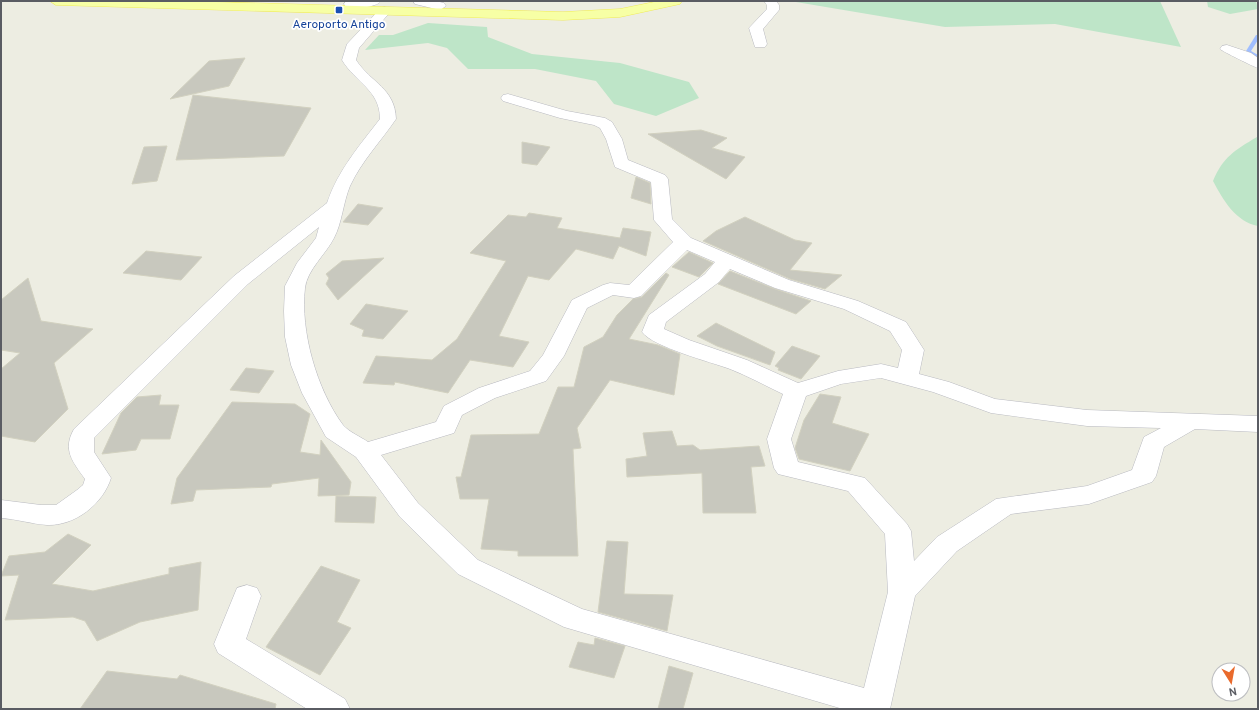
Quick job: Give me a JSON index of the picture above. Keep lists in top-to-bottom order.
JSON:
{
  "places": {
    "transit": ["Aeroporto Antigo"]
  },
  "north": "bottom"
}
